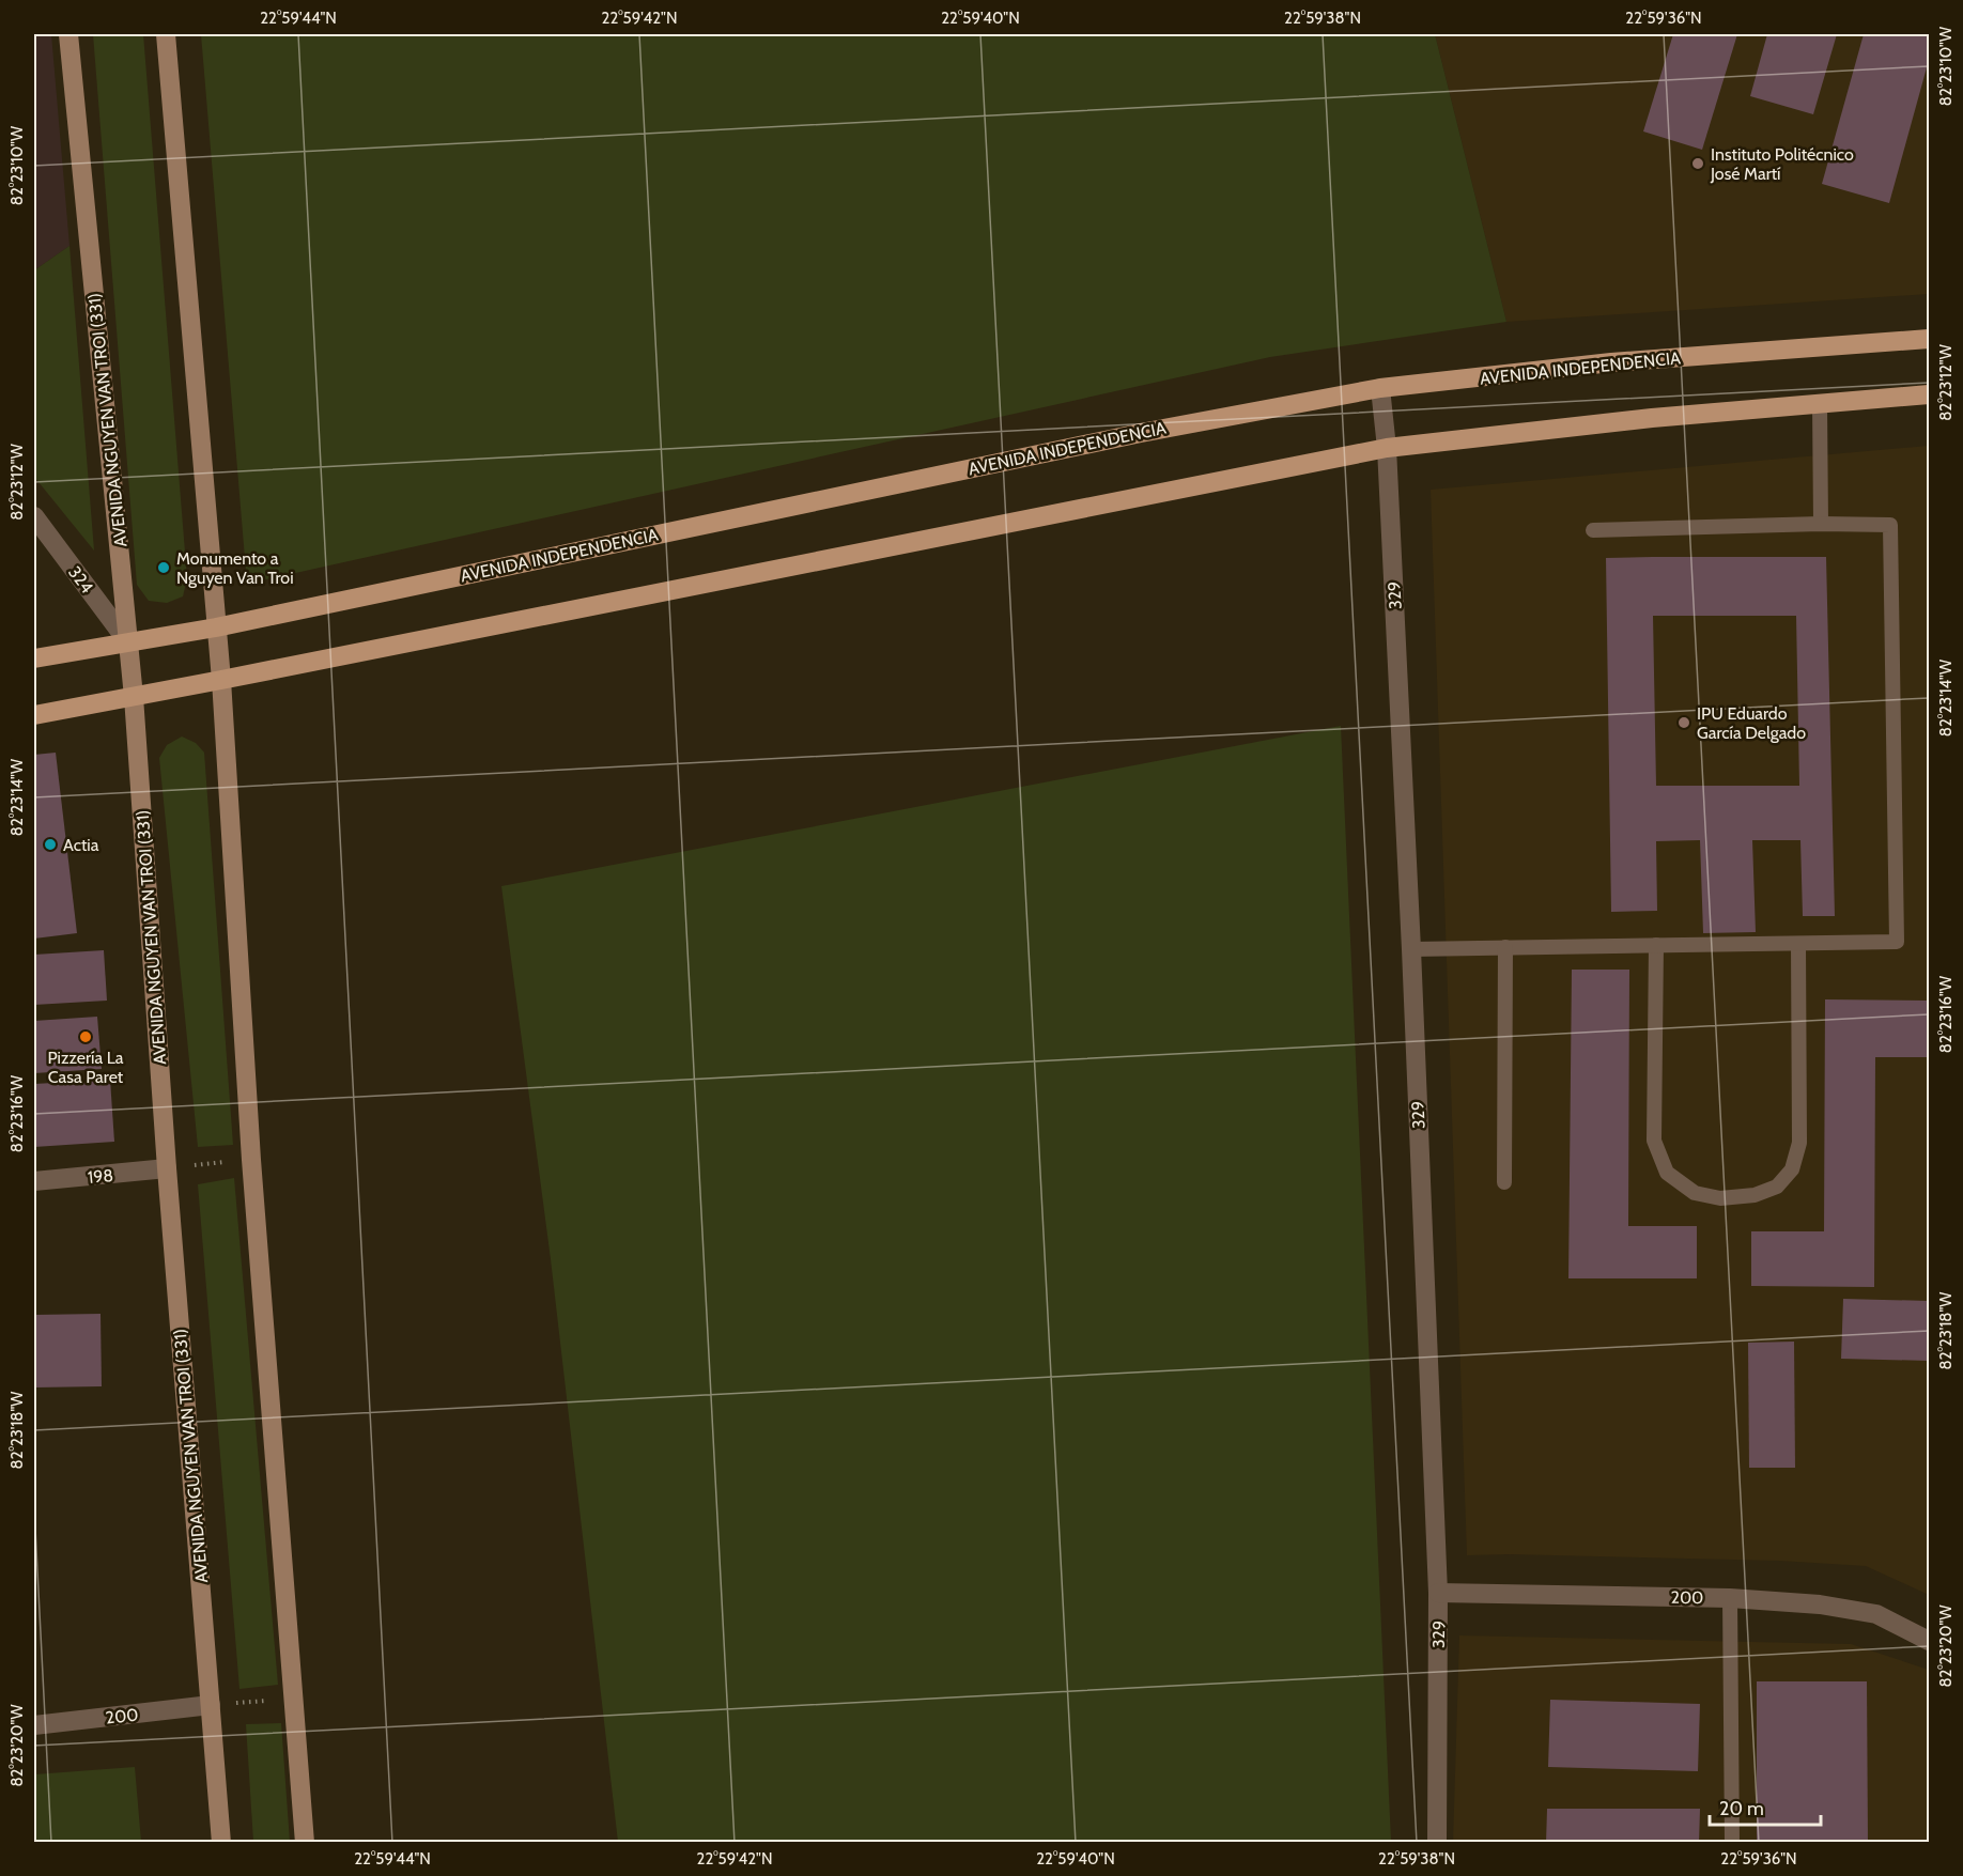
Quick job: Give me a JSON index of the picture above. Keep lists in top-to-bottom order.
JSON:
{
  "streets": {
    "main road": ["AVENIDA INDEPENDENCIA", "AVENIDA NGUYEN VAN TROI (331)"],
    "street": [
      "324",
      "329",
      "198",
      "200"
    ]
  },
  "crossings": [
    ["AVENIDA INDEPENDENCIA", "AVENIDA NGUYEN VAN TROI (331)"],
    ["AVENIDA INDEPENDENCIA", "324"],
    ["AVENIDA INDEPENDENCIA", "329"],
    ["AVENIDA NGUYEN VAN TROI (331)", "324"],
    ["AVENIDA NGUYEN VAN TROI (331)", "198"],
    ["AVENIDA NGUYEN VAN TROI (331)", "200"],
    ["329", "200"]
  ],
  "places": [
    "Instituto Politécnico José Martí",
    "Monumento a Nguyen Van Troi",
    "IPU Eduardo García Delgado",
    "Actia",
    "Pizzería La Casa Paret"
  ],
  "scale_bar": "20 m",
  "coordinates": [
    "22°59'44\"N",
    "22°59'42\"N",
    "22°59'40\"N",
    "22°59'38\"N",
    "22°59'36\"N",
    "82°23'10\"W",
    "82°23'12\"W",
    "82°23'14\"W",
    "82°23'16\"W",
    "82°23'18\"W",
    "82°23'20\"W"
  ]
}
